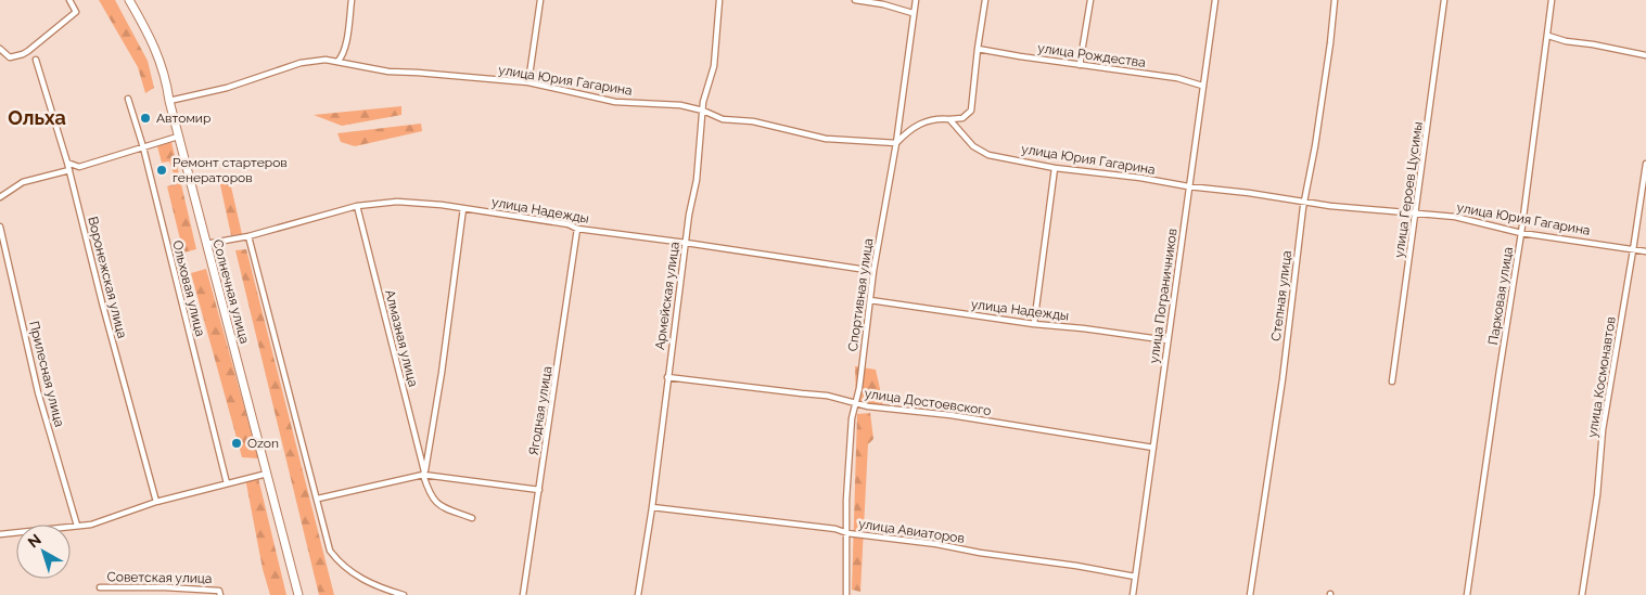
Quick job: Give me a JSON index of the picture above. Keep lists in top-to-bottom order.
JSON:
{
  "streets": {
    "street": [
      "улица Рождества",
      "улица Юрия Гагарина",
      "улица Героев Цусимы",
      "улица Надежды",
      "Воронежская улица",
      "Ольховая улица",
      "Солнечная улица",
      "Спортивная улица",
      "Армейская улица",
      "улица Пограничников",
      "Степная улица",
      "Парковая улица",
      "Алмазная улица",
      "Прилесная улица",
      "улица Космонавтов",
      "улица Достоевского",
      "Ягодная улица",
      "улица Авиаторов",
      "Советская улица"
    ]
  },
  "crossings": [
    ["улица Рождества", "улица Пограничников"],
    ["улица Юрия Гагарина", "улица Героев Цусимы"],
    ["улица Юрия Гагарина", "Солнечная улица"],
    ["улица Юрия Гагарина", "Спортивная улица"],
    ["улица Юрия Гагарина", "Армейская улица"],
    ["улица Юрия Гагарина", "улица Пограничников"],
    ["улица Юрия Гагарина", "Степная улица"],
    ["улица Юрия Гагарина", "Парковая улица"],
    ["улица Юрия Гагарина", "улица Космонавтов"],
    ["улица Надежды", "Солнечная улица"],
    ["улица Надежды", "Спортивная улица"],
    ["улица Надежды", "Армейская улица"],
    ["улица Надежды", "улица Пограничников"],
    ["улица Надежды", "Алмазная улица"],
    ["улица Надежды", "Ягодная улица"],
    ["Спортивная улица", "улица Достоевского"],
    ["Спортивная улица", "улица Авиаторов"],
    ["Армейская улица", "улица Достоевского"],
    ["Армейская улица", "улица Авиаторов"],
    ["улица Пограничников", "улица Достоевского"],
    ["улица Пограничников", "улица Авиаторов"]
  ],
  "districts": ["Ольха"],
  "places": ["Автомир", "Ремонт стартеров генераторов", "Ozon"],
  "north": "top left"
}
